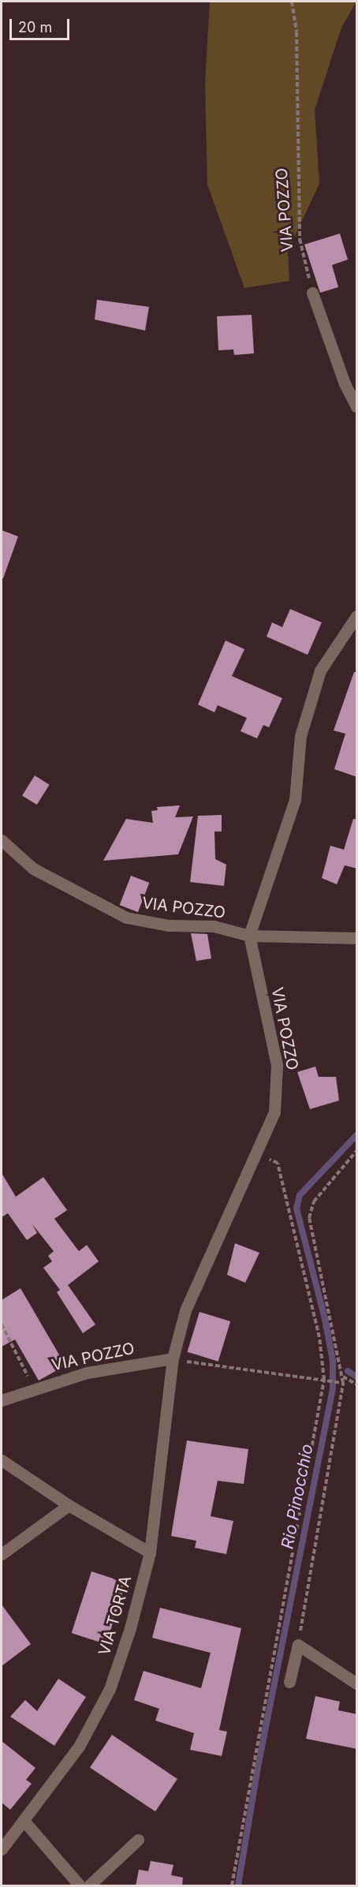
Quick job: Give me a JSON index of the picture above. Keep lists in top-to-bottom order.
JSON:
{
  "streets": {
    "street": ["VIA POZZO", "VIA TORTA"]
  },
  "crossings": [
    ["VIA POZZO", "VIA TORTA"]
  ],
  "water": ["Rio Pinocchio"],
  "scale_bar": "20 m"
}
